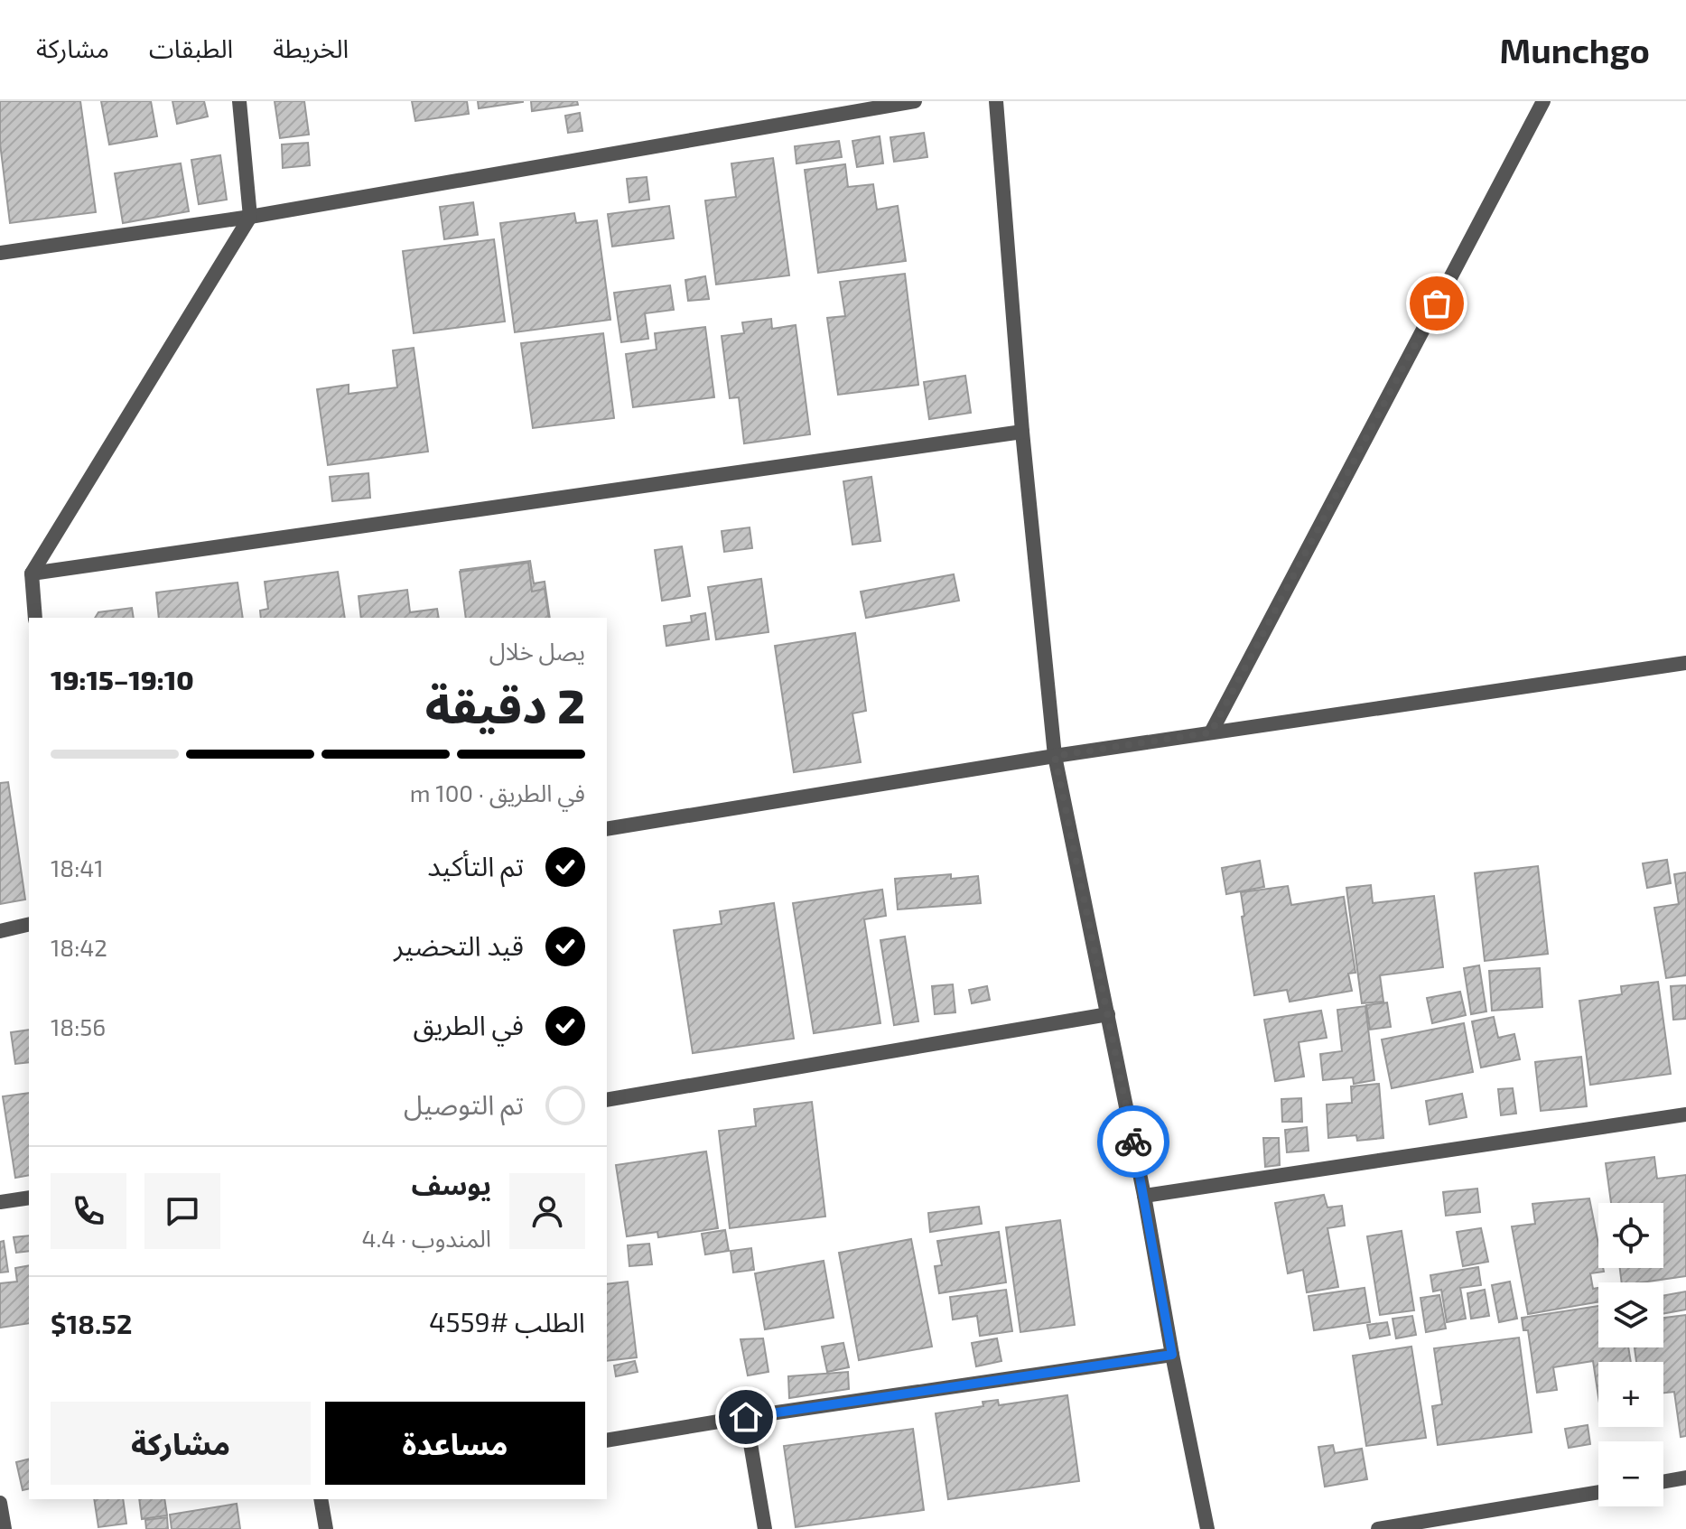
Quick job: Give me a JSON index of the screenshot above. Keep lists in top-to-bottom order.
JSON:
{
  "page": {
    "header": "Munchgo",
    "nav": ["الخريطة", "الطبقات", "مشاركة"],
    "heading": ["2 دقيقة", "يصل خلال", "19:10–19:15"],
    "panel": [
      "يوسف",
      "المندوب · 4.4",
      "الطلب #4559",
      "$18.52"
    ],
    "bar": "في الطريق · 100 m",
    "list": [
      ["تم التأكيد", "18:41"],
      ["قيد التحضير", "18:42"],
      ["في الطريق", "18:56"],
      "تم التوصيل"
    ],
    "map_buttons": ["+", "−"],
    "buttons": ["مساعدة", "مشاركة"]
  }
}
